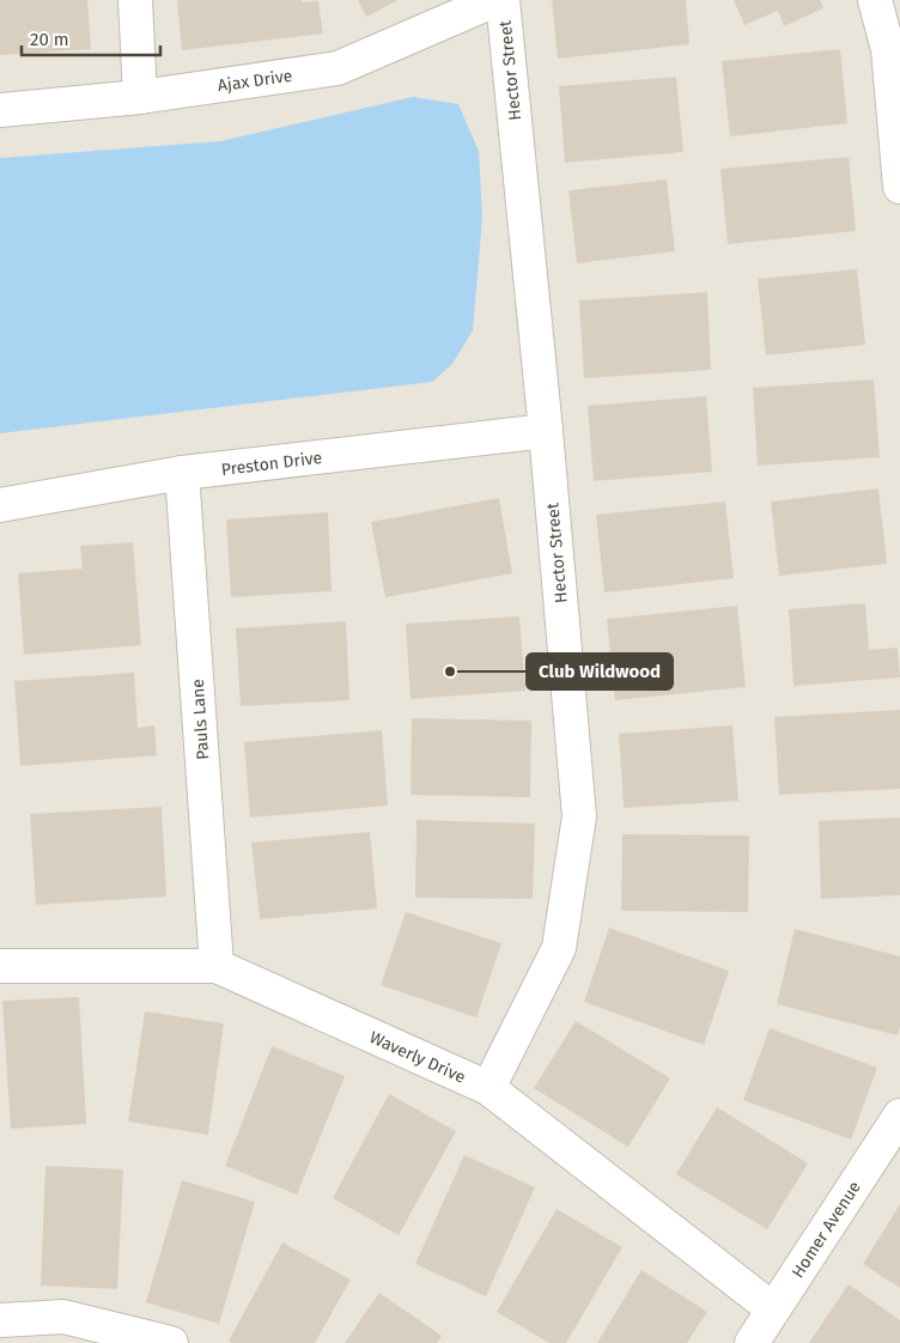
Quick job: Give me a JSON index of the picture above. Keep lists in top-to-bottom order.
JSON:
{
  "streets": {
    "street": [
      "Hector Street",
      "Ajax Drive",
      "Preston Drive",
      "Pauls Lane",
      "Waverly Drive",
      "Homer Avenue"
    ]
  },
  "crossings": [
    ["Hector Street", "Preston Drive"],
    ["Hector Street", "Waverly Drive"],
    ["Preston Drive", "Pauls Lane"],
    ["Pauls Lane", "Waverly Drive"],
    ["Waverly Drive", "Homer Avenue"]
  ],
  "places": ["Club Wildwood"],
  "scale_bar": "20 m"
}
